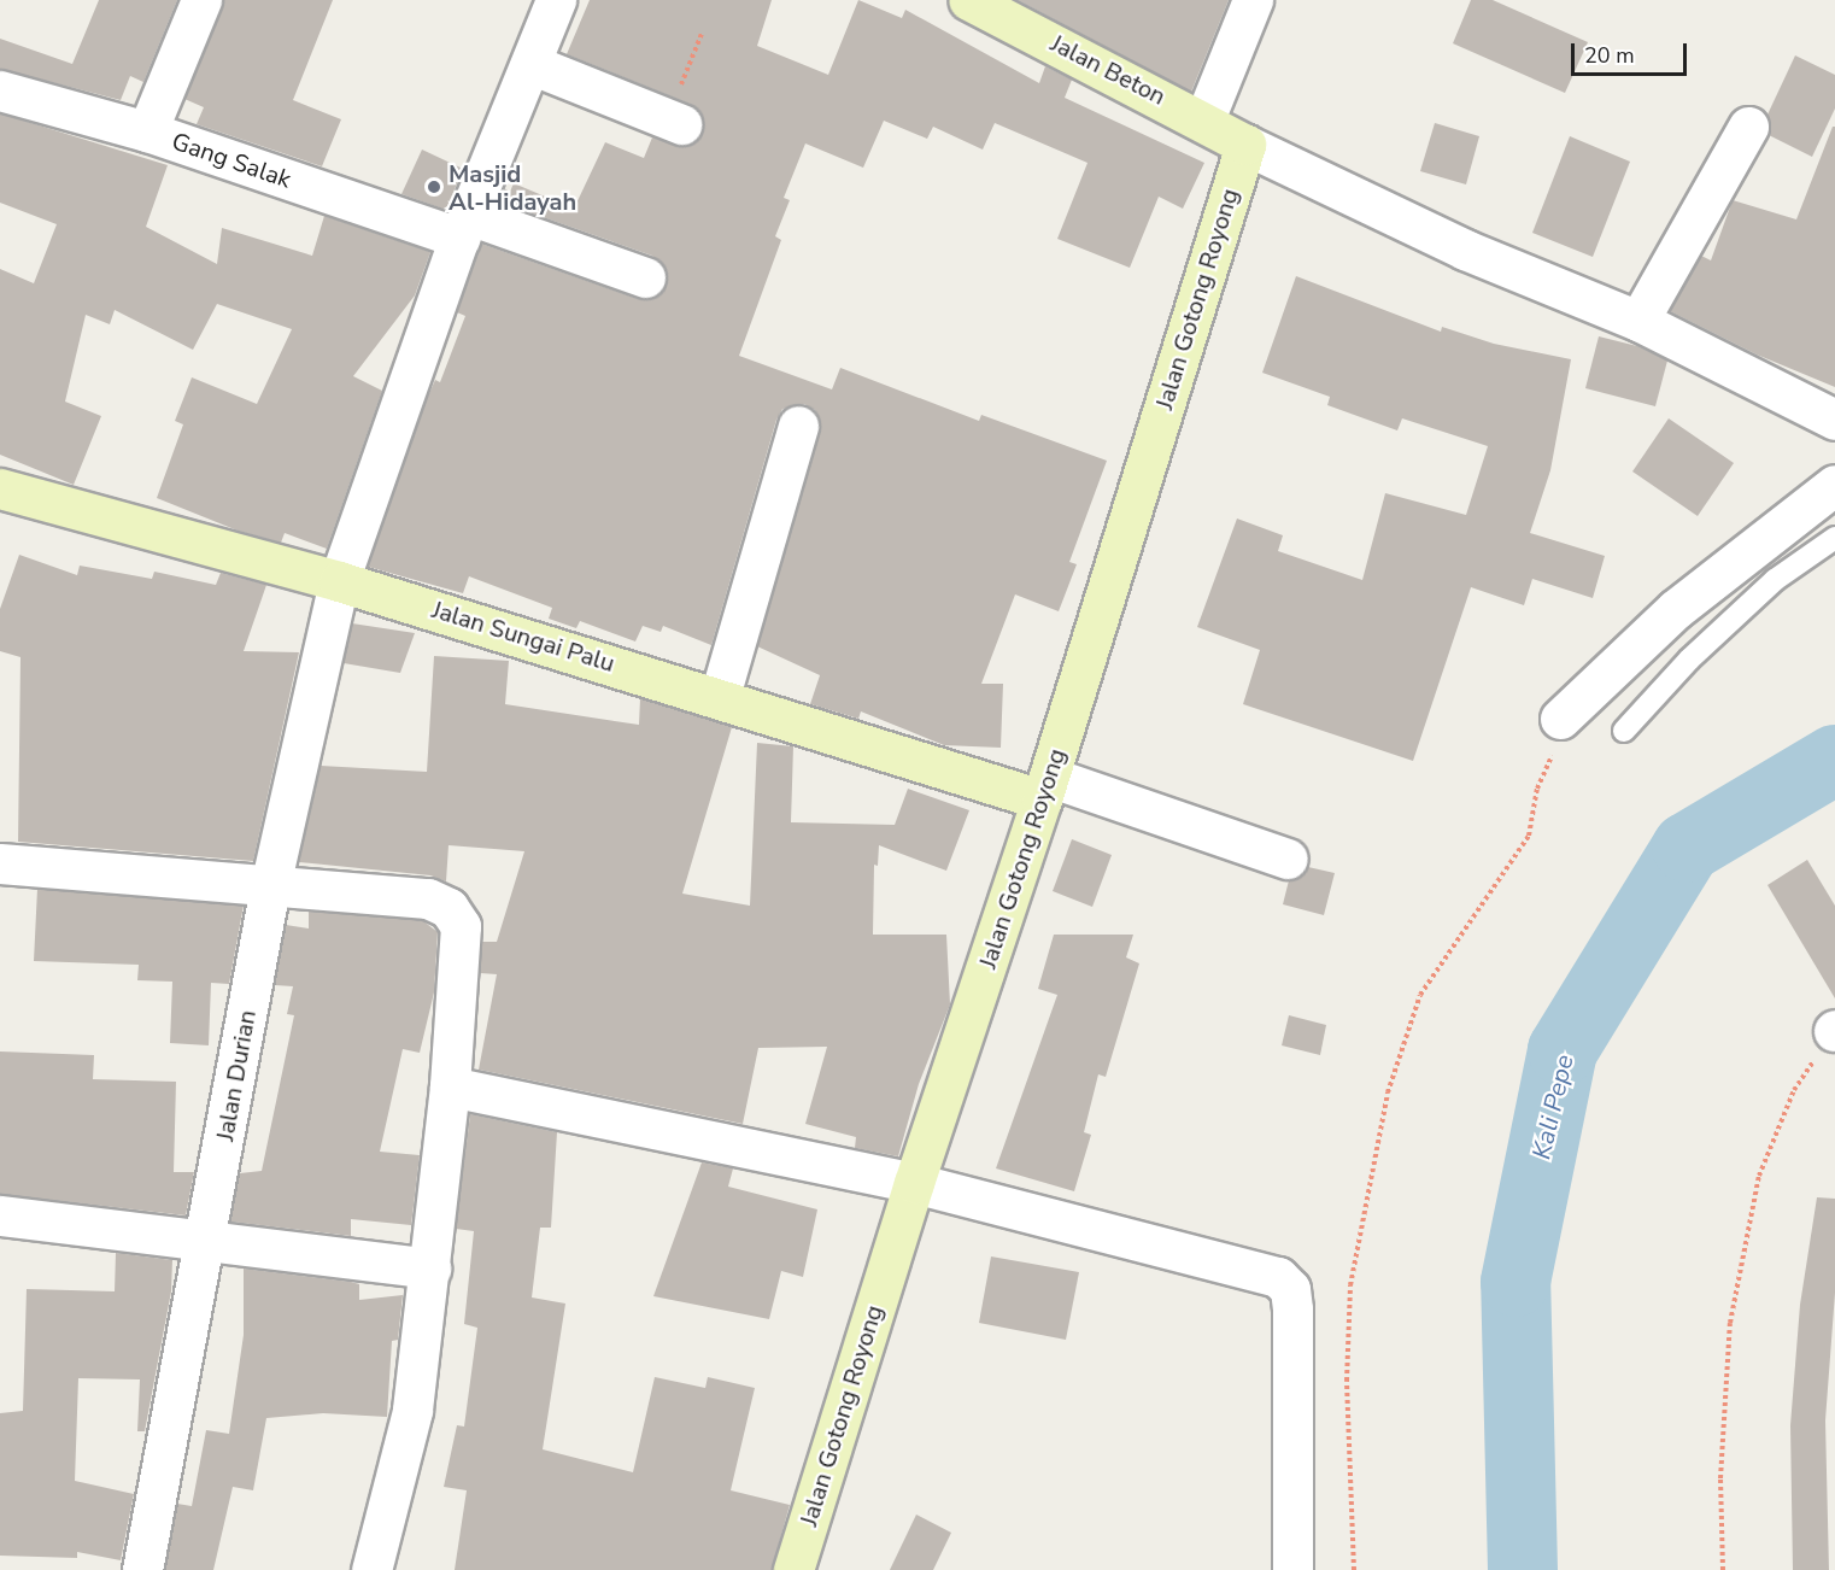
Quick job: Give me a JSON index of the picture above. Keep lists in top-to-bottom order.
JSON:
{
  "streets": {
    "main road": ["Jalan Beton", "Jalan Gotong Royong", "Jalan Sungai Palu"],
    "street": ["Gang Salak", "Jalan Durian"]
  },
  "crossings": [
    ["Jalan Beton", "Jalan Gotong Royong"],
    ["Gang Salak", "Jalan Durian"],
    ["Jalan Gotong Royong", "Jalan Sungai Palu"],
    ["Jalan Sungai Palu", "Jalan Durian"]
  ],
  "water": ["Kali Pepe"],
  "places": ["Masjid Al-Hidayah"],
  "scale_bar": "20 m"
}
